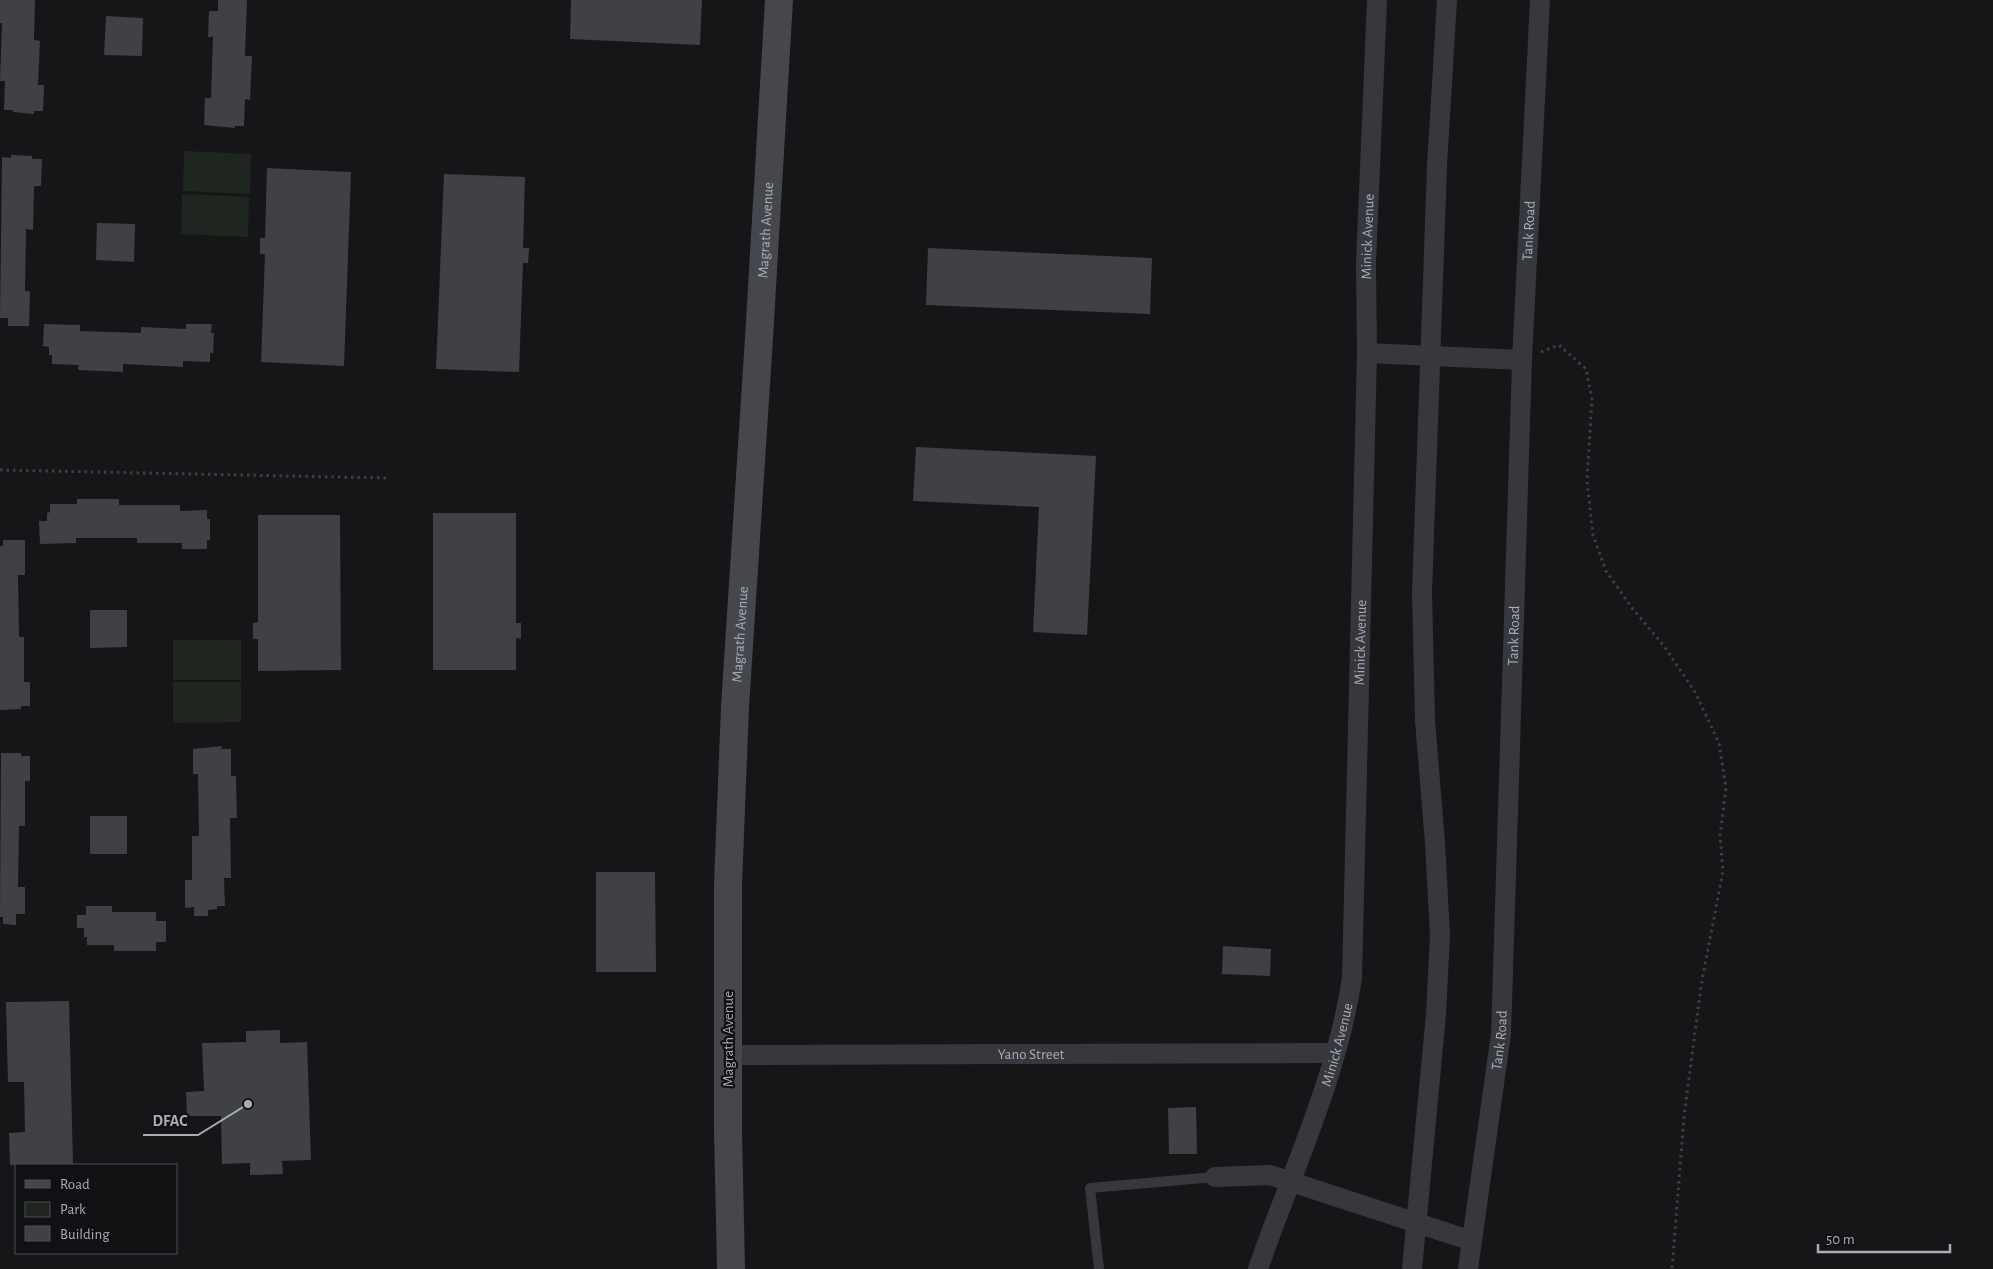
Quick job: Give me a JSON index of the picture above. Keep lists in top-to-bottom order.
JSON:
{
  "streets": {
    "main road": ["Magrath Avenue"],
    "street": ["Tank Road", "Minick Avenue", "Yano Street"]
  },
  "crossings": [
    ["Magrath Avenue", "Yano Street"],
    ["Minick Avenue", "Yano Street"]
  ],
  "places": ["DFAC"],
  "legend": ["Road", "Park", "Building"],
  "scale_bar": "50 m"
}
